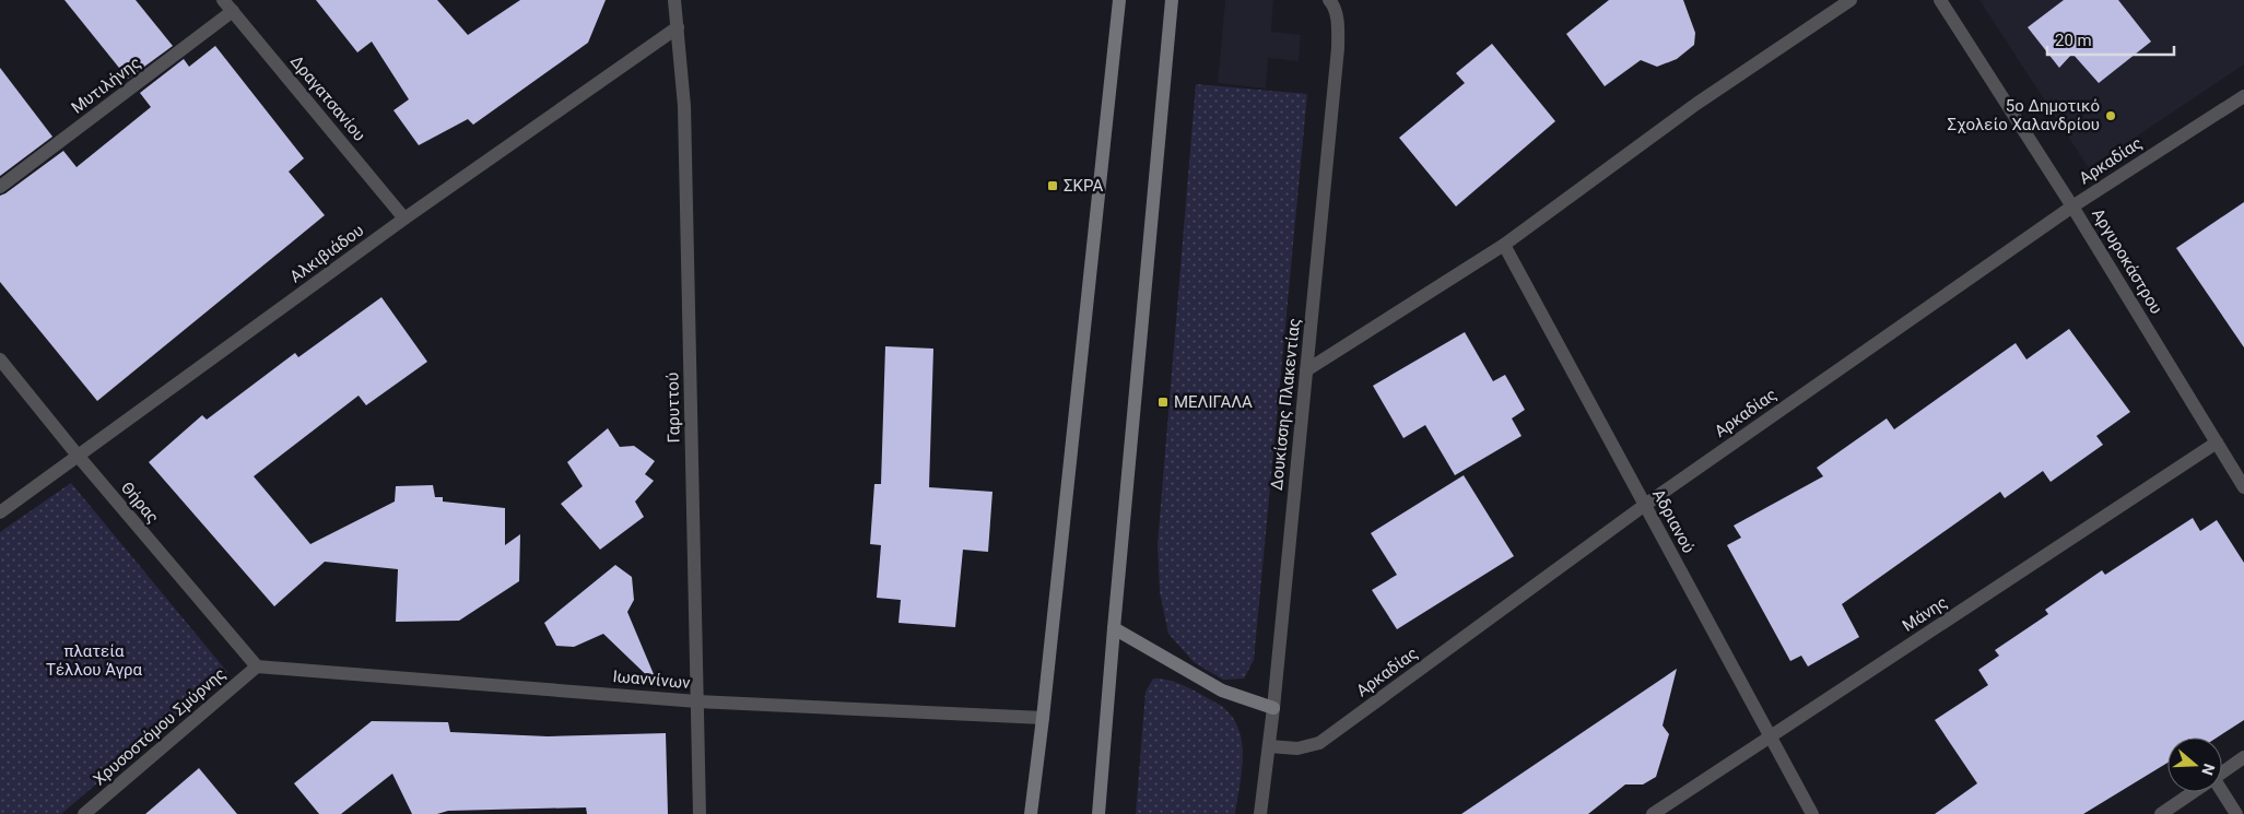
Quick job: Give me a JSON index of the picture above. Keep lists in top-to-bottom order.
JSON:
{
  "streets": {
    "street": [
      "Μυτιλήνης",
      "Δραγατσανίου",
      "Αρκαδίας",
      "Αλκιβιάδου",
      "Αργυροκάστρου",
      "Δουκίσσης Πλακεντίας",
      "Γαρυττού",
      "Θήρας",
      "Αδριανού",
      "Μάνης",
      "Ιωαννίνων",
      "Χρυσοστόμου Σμύρνης"
    ]
  },
  "crossings": [
    ["Μυτιλήνης", "Δραγατσανίου"],
    ["Δραγατσανίου", "Αλκιβιάδου"],
    ["Αρκαδίας", "Αργυροκάστρου"],
    ["Αρκαδίας", "Δουκίσσης Πλακεντίας"],
    ["Αρκαδίας", "Αδριανού"],
    ["Αλκιβιάδου", "Γαρυττού"],
    ["Αλκιβιάδου", "Θήρας"],
    ["Αργυροκάστρου", "Μάνης"],
    ["Γαρυττού", "Ιωαννίνων"],
    ["Θήρας", "Ιωαννίνων"],
    ["Θήρας", "Χρυσοστόμου Σμύρνης"],
    ["Αδριανού", "Μάνης"],
    ["Ιωαννίνων", "Χρυσοστόμου Σμύρνης"]
  ],
  "parks": ["πλατεία Τέλλου Άγρα"],
  "places": {
    "other": ["5ο Δημοτικό Σχολείο Χαλανδρίου"],
    "transit": ["ΣΚΡΑ", "ΜΕΛΙΓΑΛΑ"]
  },
  "scale_bar": "20 m",
  "north": "right"
}
